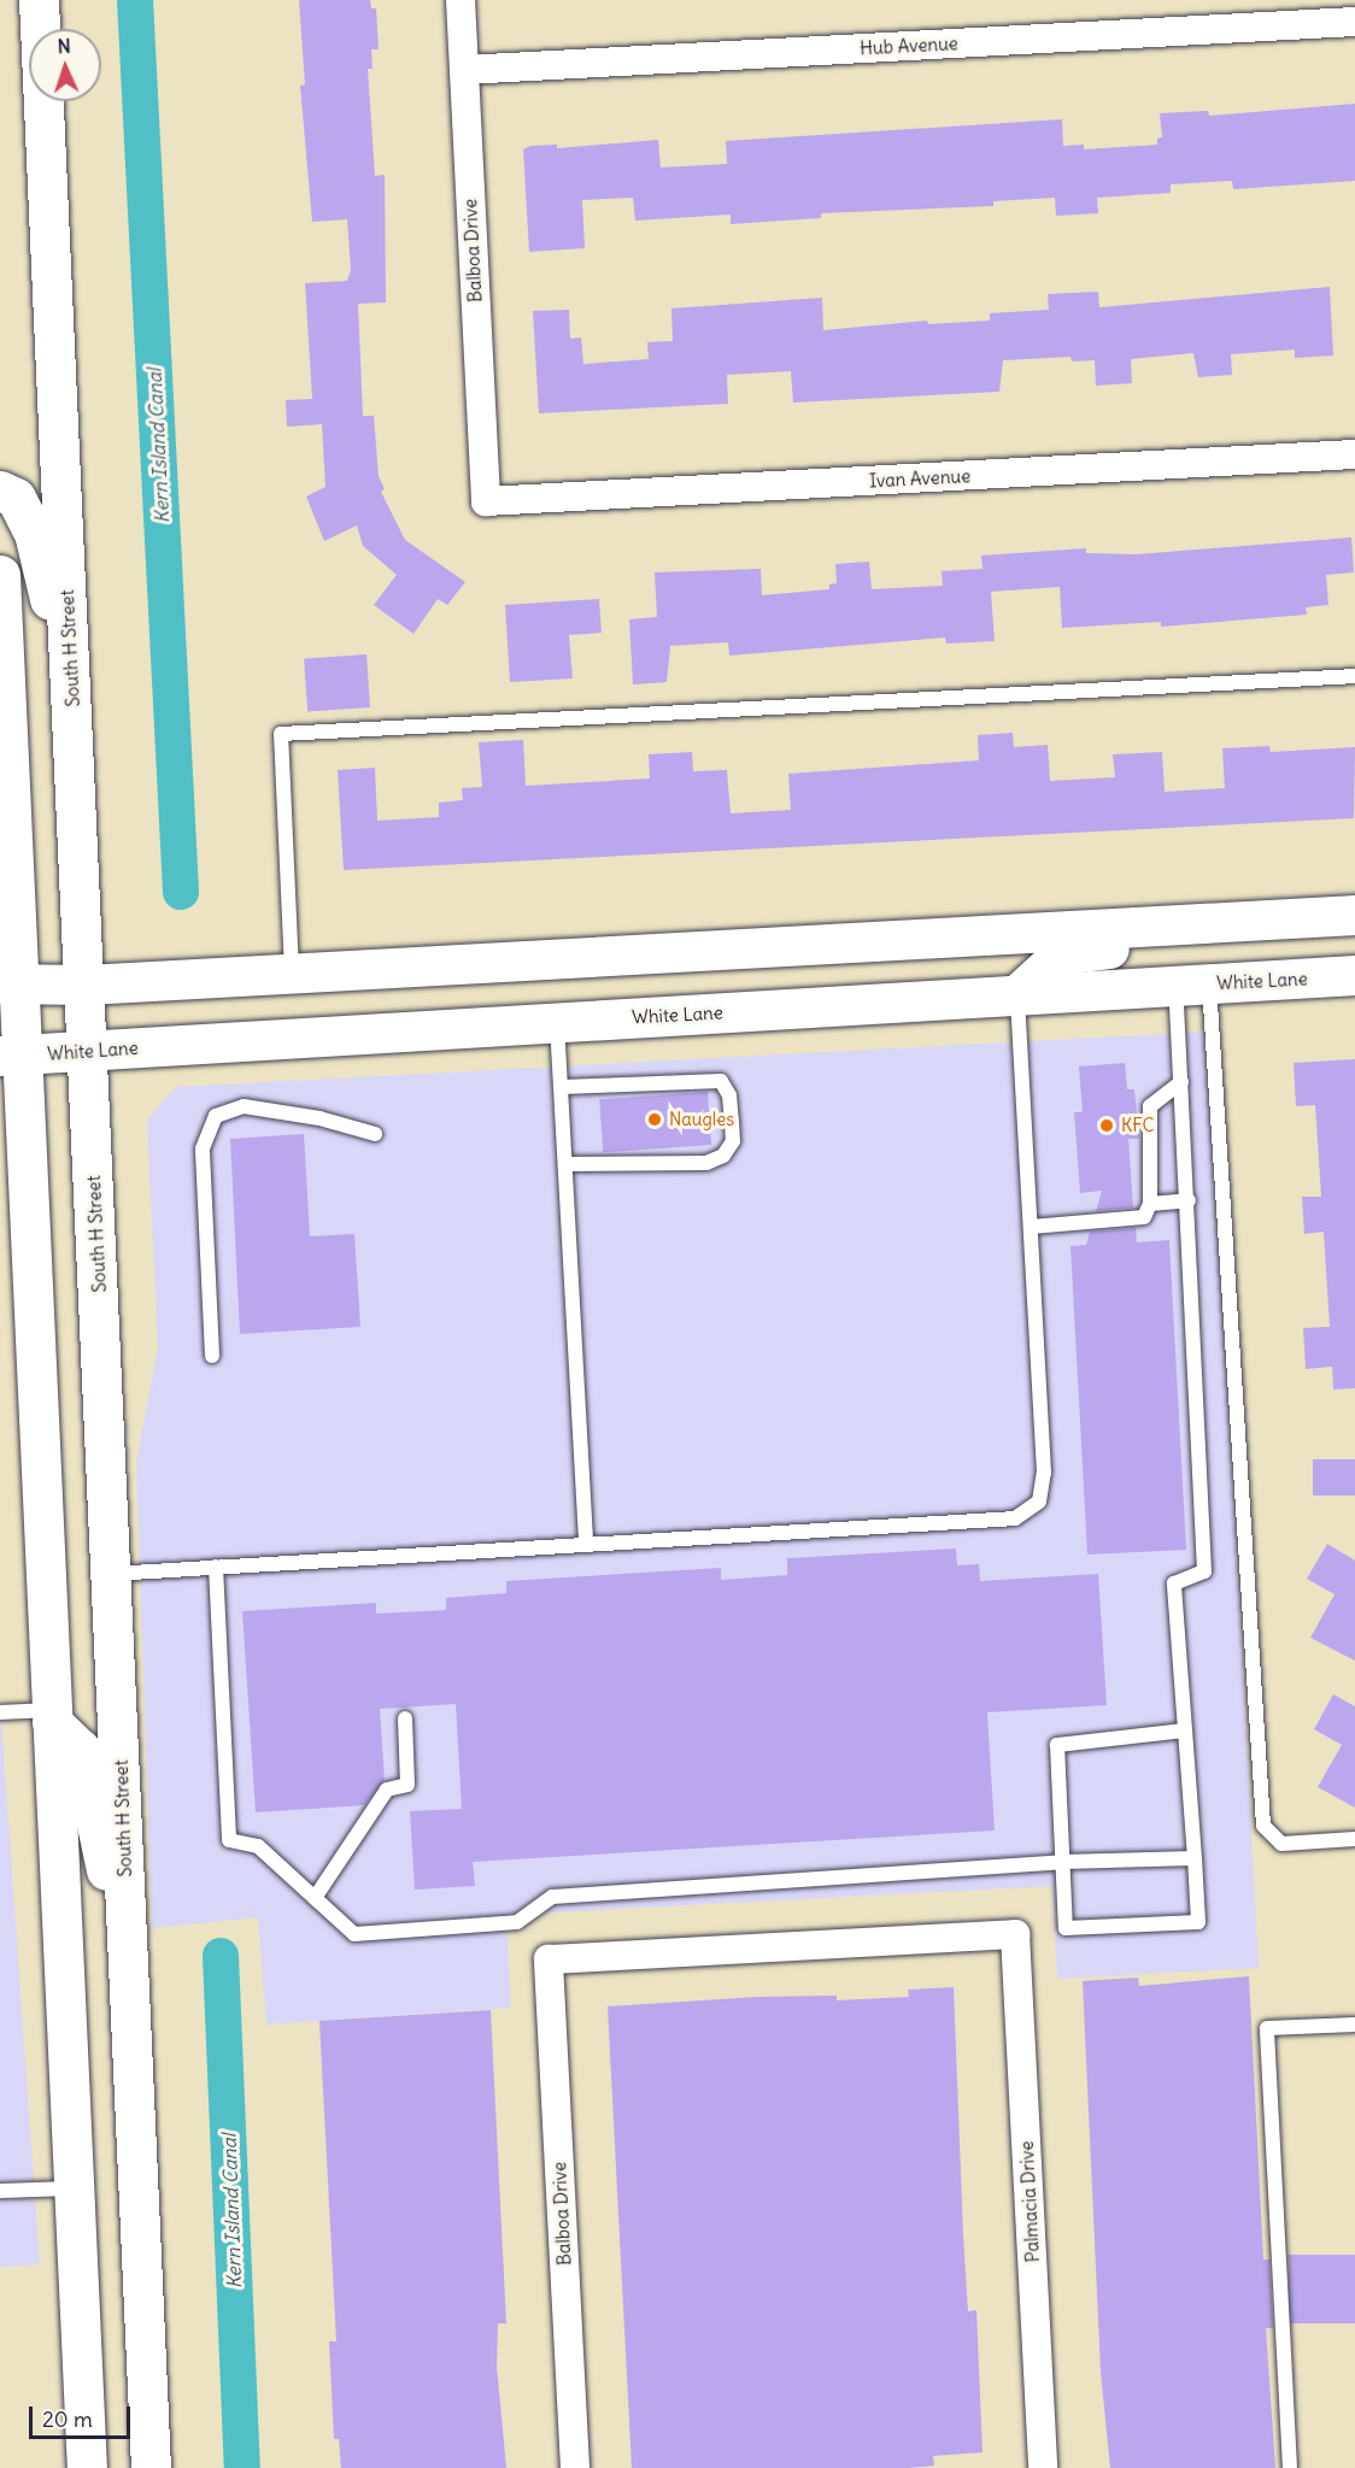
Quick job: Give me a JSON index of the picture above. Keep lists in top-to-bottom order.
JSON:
{
  "streets": {
    "street": [
      "Hub Avenue",
      "Balboa Drive",
      "Ivan Avenue",
      "South H Street",
      "White Lane",
      "Palmacia Drive"
    ]
  },
  "crossings": [
    ["Hub Avenue", "Balboa Drive"],
    ["Balboa Drive", "Ivan Avenue"],
    ["Balboa Drive", "Palmacia Drive"],
    ["South H Street", "White Lane"]
  ],
  "water": ["Kern Island Canal"],
  "places": ["Naugles", "KFC"],
  "scale_bar": "20 m",
  "north": "top"
}
